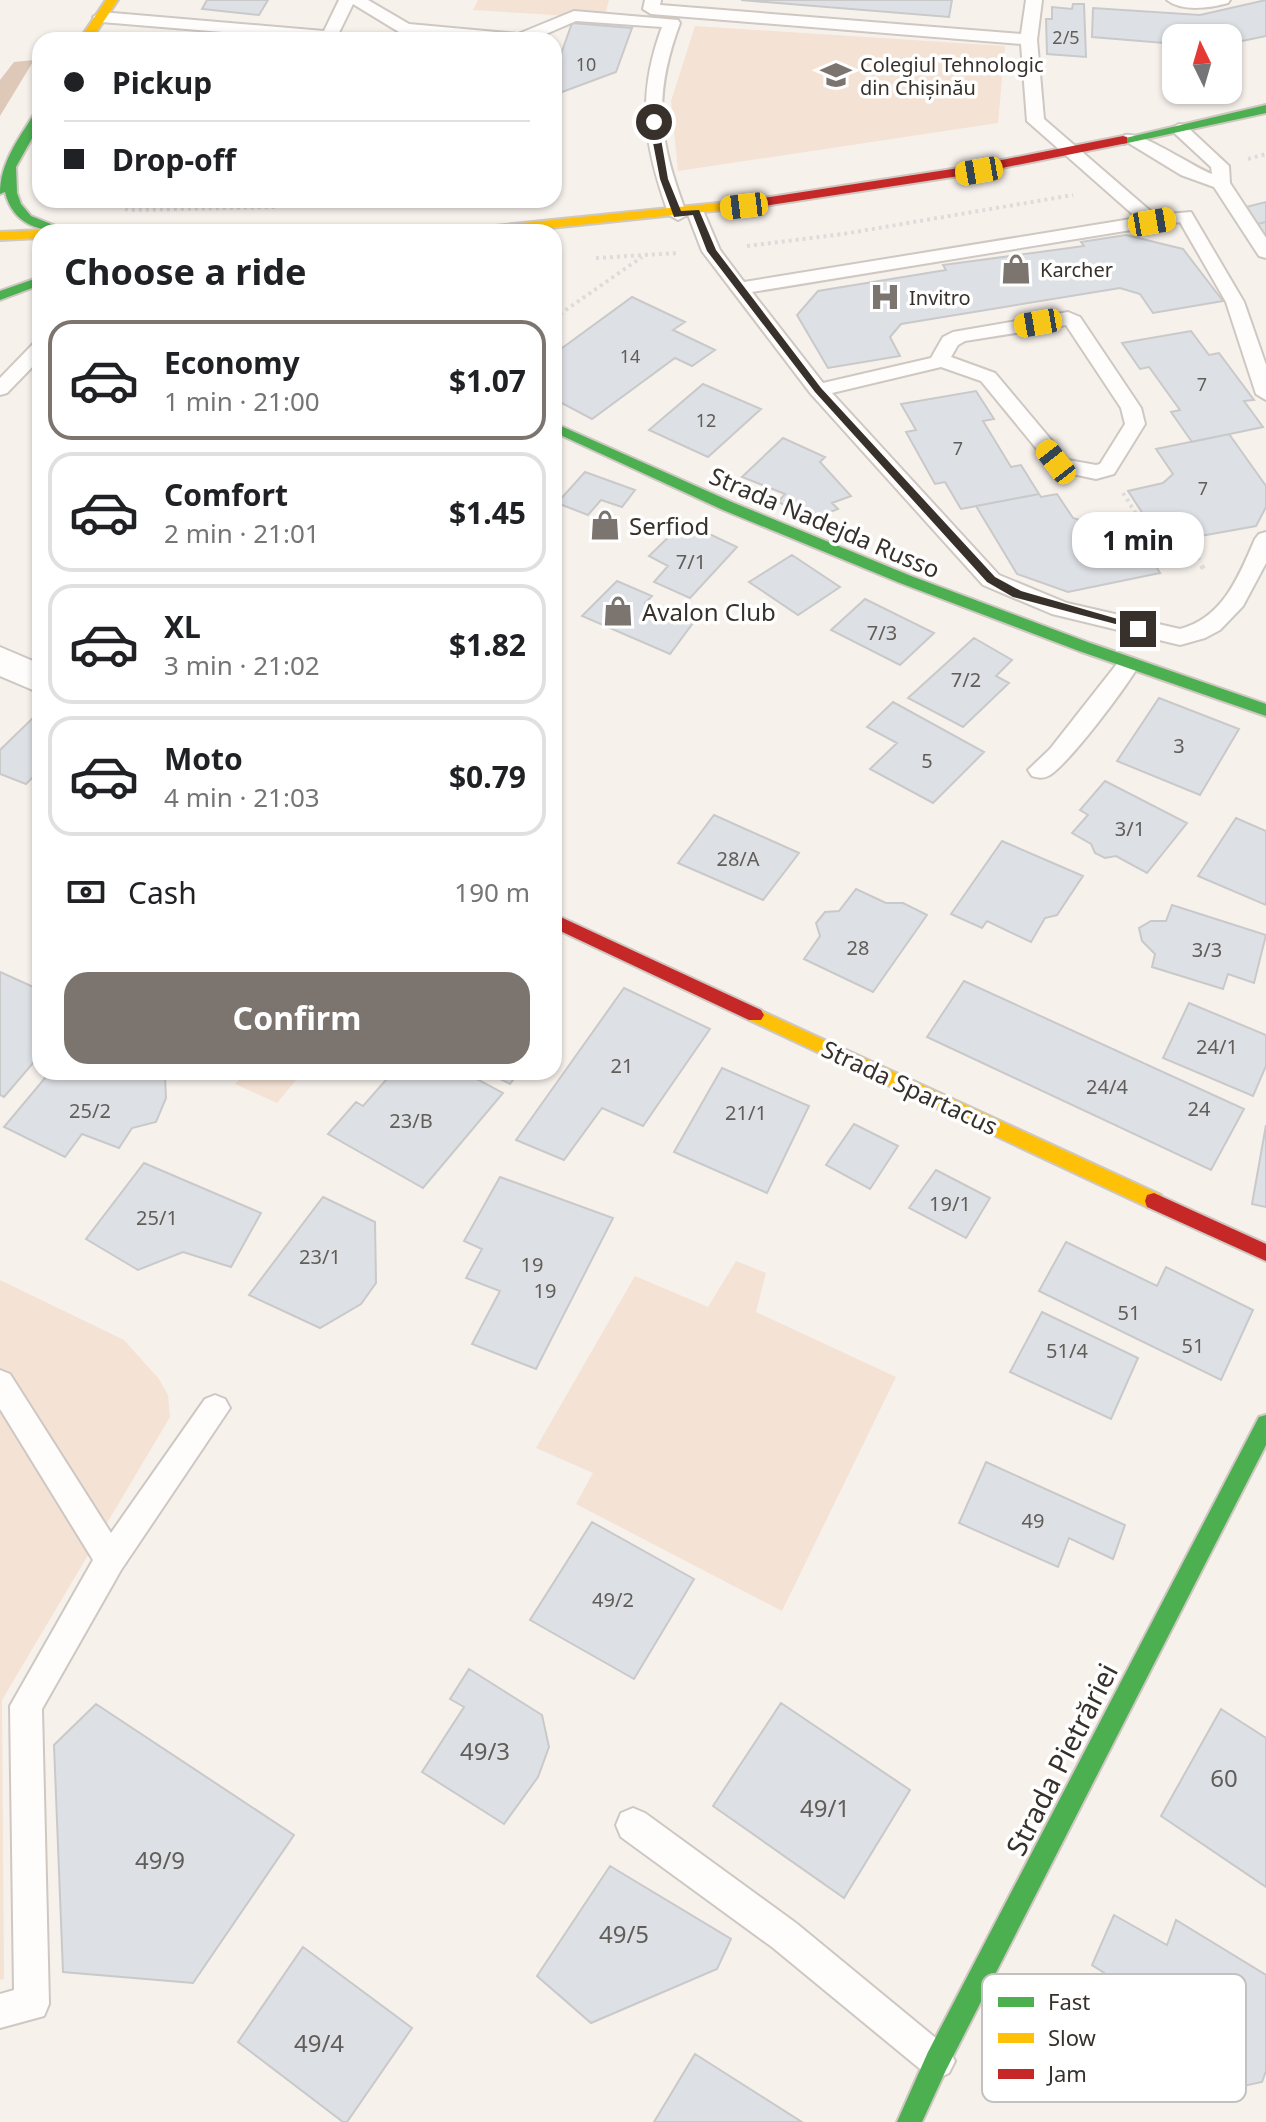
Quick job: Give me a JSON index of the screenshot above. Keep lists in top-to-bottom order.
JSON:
{
  "streets": {
    "street": ["Strada Nadejda Russo", "Strada Spartacus", "Strada Pietrăriei"]
  },
  "places": {
    "school or university": ["Colegiul Tehnologic din Chișinău"],
    "shop": ["Karcher", "Serfiod", "Avalon Club"],
    "hospital": ["Invitro"]
  },
  "house_numbers": [
    "2/5",
    "10",
    "14",
    "7",
    "12",
    "7",
    "7",
    "7/1",
    "7/3",
    "7/2",
    "3",
    "5",
    "3/1",
    "28/A",
    "28",
    "3/3",
    "24/1",
    "21",
    "24/4",
    "24",
    "25/2",
    "21/1",
    "23/B",
    "19/1",
    "25/1",
    "23/1",
    "19",
    "19",
    "51",
    "51",
    "51/4",
    "49",
    "49/2",
    "49/3",
    "60",
    "49/1",
    "49/9",
    "49/5",
    "49/4"
  ],
  "legend": ["Fast", "Slow", "Jam"],
  "north": "top",
  "page": {
    "banner": ["Pickup", "Drop-off"],
    "heading": "Choose a ride",
    "list": [
      {
        "name": "Economy",
        "note": "1 min · 21:00",
        "value": "$1.07"
      },
      {
        "name": "Comfort",
        "note": "2 min · 21:01",
        "value": "$1.45"
      },
      {
        "name": "XL",
        "note": "3 min · 21:02",
        "value": "$1.82"
      },
      {
        "name": "Moto",
        "note": "4 min · 21:03",
        "value": "$0.79"
      }
    ],
    "bubble": "1 min",
    "pay": ["Cash", "190 m"],
    "buttons": "Confirm"
  }
}
